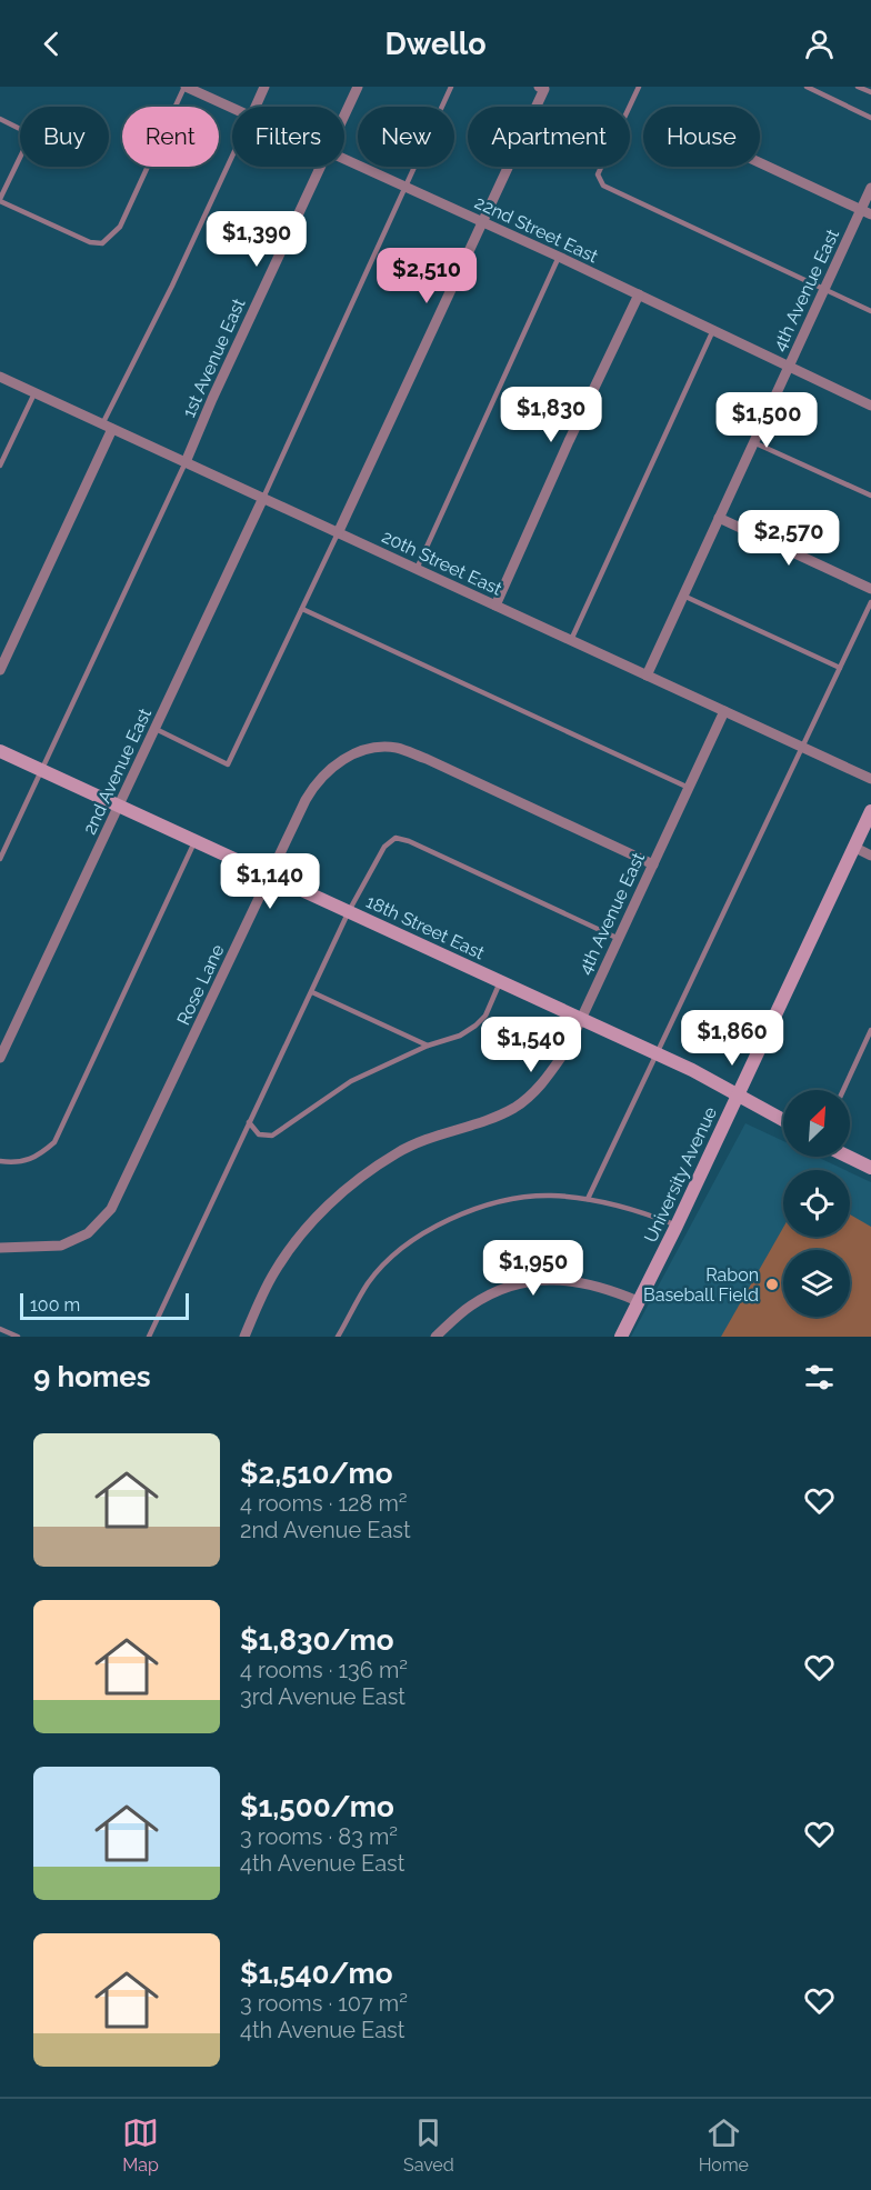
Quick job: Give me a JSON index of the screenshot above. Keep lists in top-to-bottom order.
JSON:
{
  "streets": {
    "street": [
      "22nd Street East",
      "4th Avenue East",
      "1st Avenue East",
      "20th Street East",
      "2nd Avenue East",
      "18th Street East",
      "Rose Lane",
      "University Avenue"
    ]
  },
  "crossings": [
    ["22nd Street East", "4th Avenue East"],
    ["4th Avenue East", "20th Street East"],
    ["4th Avenue East", "18th Street East"],
    ["4th Avenue East", "Rose Lane"],
    ["1st Avenue East", "20th Street East"],
    ["20th Street East", "2nd Avenue East"],
    ["2nd Avenue East", "18th Street East"],
    ["18th Street East", "Rose Lane"],
    ["18th Street East", "University Avenue"]
  ],
  "places": ["Rabon Baseball Field"],
  "scale_bar": "100 m",
  "north": "top right",
  "page": {
    "header": "Dwello",
    "chip": [
      "Buy",
      "Rent",
      "Filters",
      "New",
      "Apartment",
      "House"
    ],
    "price": [
      "$1,390",
      "$2,510",
      "$1,830",
      "$1,500",
      "$2,570",
      "$1,140",
      "$1,860",
      "$1,540",
      "$1,950"
    ],
    "scale": "100 m",
    "heading": "9 homes",
    "list": [
      {
        "name": "$2,510/mo",
        "note": "4 rooms · 128 m² · 2nd Avenue East"
      },
      {
        "name": "$1,830/mo",
        "note": "4 rooms · 136 m² · 3rd Avenue East"
      },
      {
        "name": "$1,500/mo",
        "note": "3 rooms · 83 m² · 4th Avenue East"
      },
      {
        "name": "$1,540/mo",
        "note": "3 rooms · 107 m² · 4th Avenue East"
      }
    ],
    "tabs": ["Map", "Saved", "Home"]
  }
}
